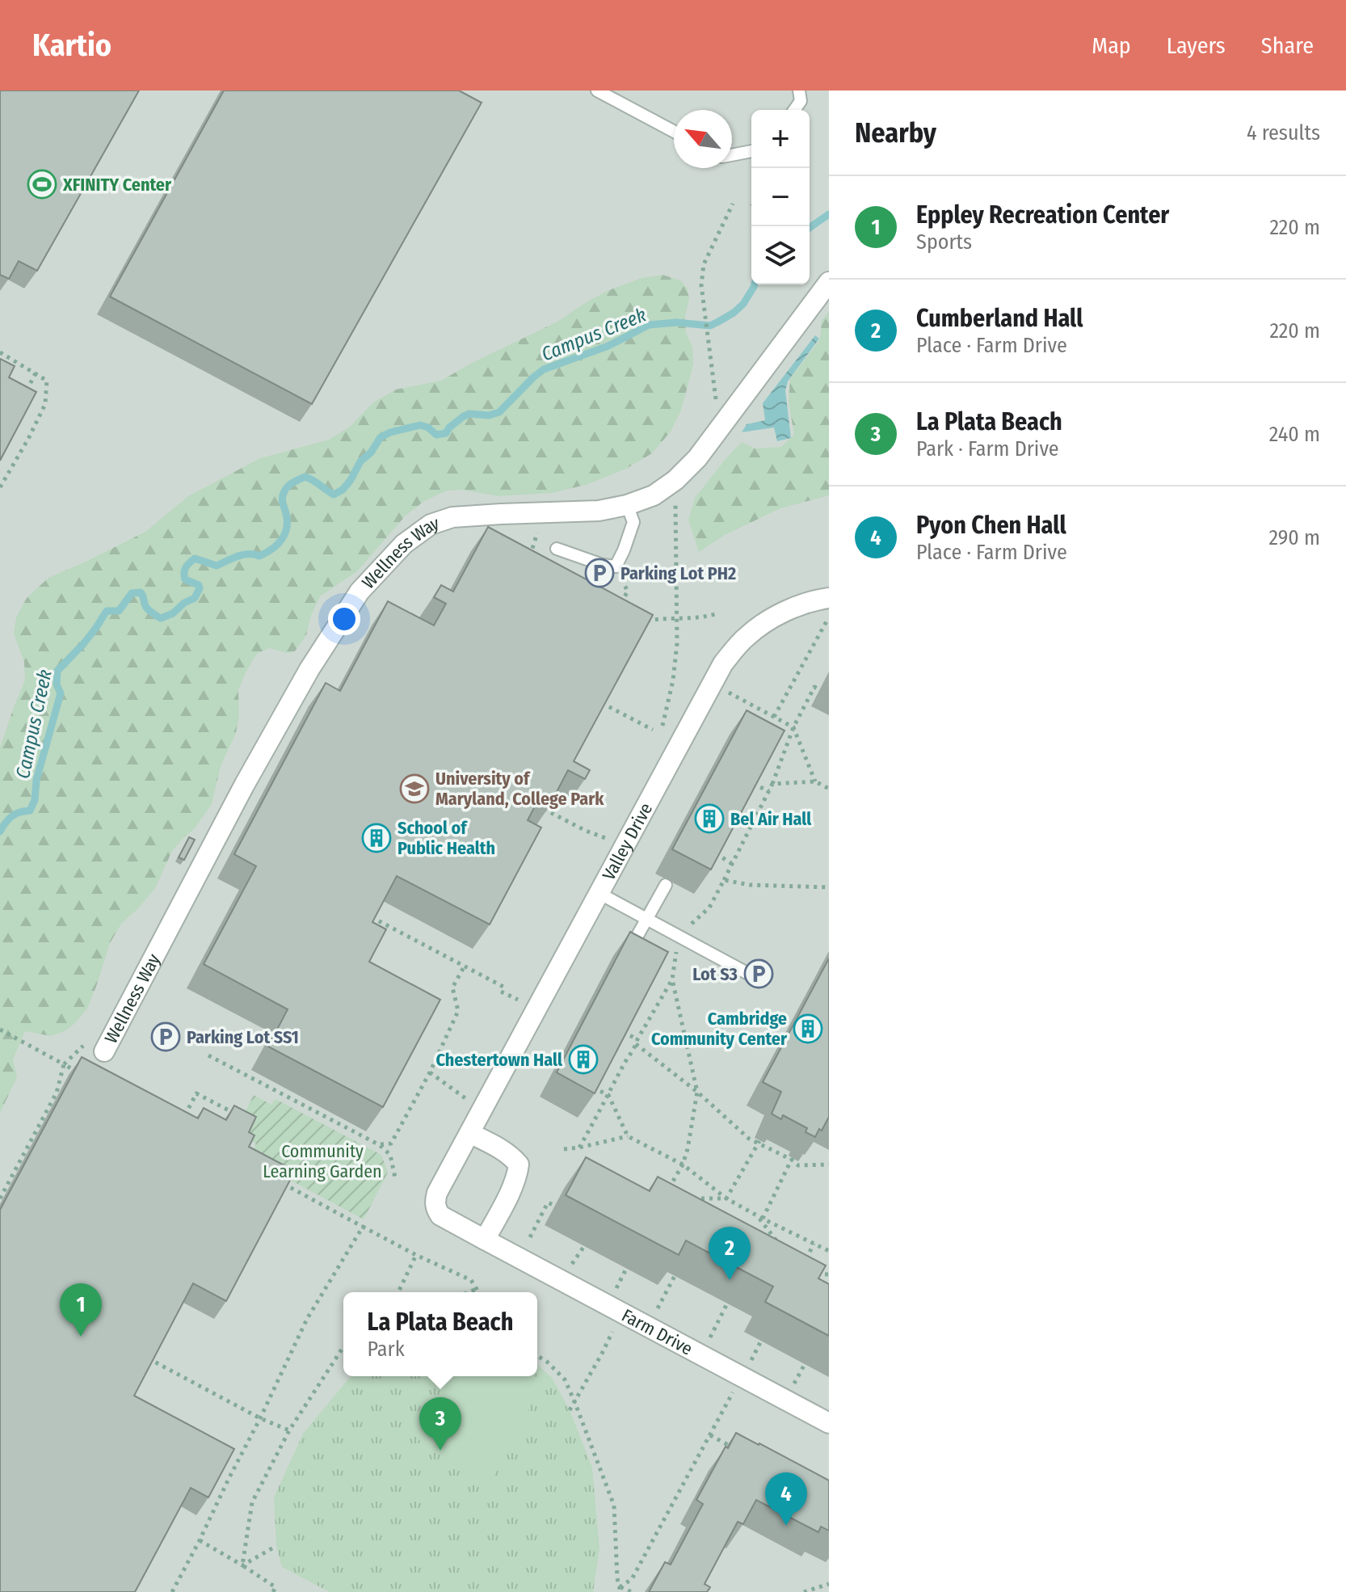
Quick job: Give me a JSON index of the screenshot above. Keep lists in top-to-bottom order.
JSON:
{
  "streets": {
    "street": ["Wellness Way", "Valley Drive", "Farm Drive"]
  },
  "crossings": [
    ["Valley Drive", "Farm Drive"]
  ],
  "water": ["Campus Creek"],
  "parks": ["Community Learning Garden"],
  "places": {
    "sports": ["XFINITY Center"],
    "parking": ["Parking Lot PH2", "Lot S3", "Parking Lot SS1"],
    "school or university": ["University of Maryland, College Park"],
    "building": [
      "Bel Air Hall",
      "School of Public Health",
      "Cambridge Community Center",
      "Chestertown Hall"
    ]
  },
  "north": "top left",
  "page": {
    "header": "Kartio",
    "nav": ["Map", "Layers", "Share"],
    "heading": ["Nearby", "4 results"],
    "map_buttons": ["+", "−"],
    "list": [
      {
        "mark": "1",
        "name": "Eppley Recreation Center",
        "note": "Sports",
        "value": "220 m"
      },
      {
        "mark": "2",
        "name": "Cumberland Hall",
        "note": "Place · Farm Drive",
        "value": "220 m"
      },
      {
        "mark": "3",
        "name": "La Plata Beach",
        "note": "Park · Farm Drive",
        "value": "240 m"
      },
      {
        "mark": "4",
        "name": "Pyon Chen Hall",
        "note": "Place · Farm Drive",
        "value": "290 m"
      }
    ],
    "pins": [
      "2",
      "1",
      "3",
      "4"
    ],
    "popup": ["La Plata Beach", "Park"]
  }
}
